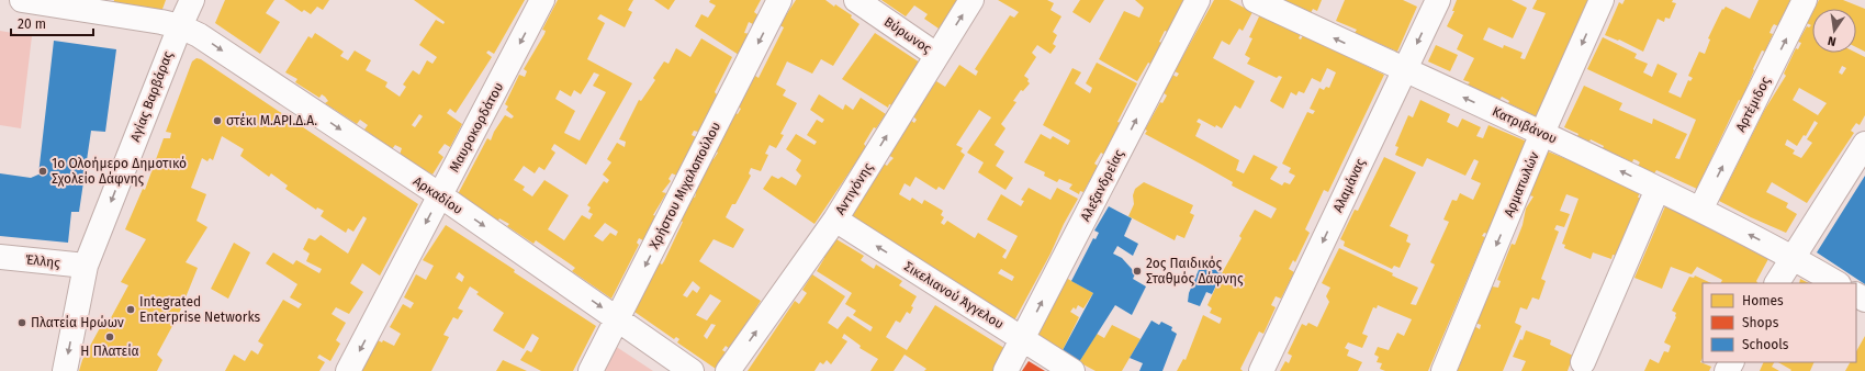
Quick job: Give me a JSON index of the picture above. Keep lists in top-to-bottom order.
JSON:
{
  "streets": {
    "street": [
      "Βύρωνος",
      "Αγίας Βαρβάρας",
      "Αρτέμιδος",
      "Κατριβάνου",
      "Μαυροκορδάτου",
      "Αρματωλών",
      "Χρήστου Μιχαλοπούλου",
      "Αλεξανδρείας",
      "Αλαμάνας",
      "Αντιγόνης",
      "Αρκαδίου",
      "Έλλης",
      "Σικελιανού Άγγελου"
    ]
  },
  "crossings": [
    ["Βύρωνος", "Αντιγόνης"],
    ["Αγίας Βαρβάρας", "Αρκαδίου"],
    ["Αγίας Βαρβάρας", "Έλλης"],
    ["Αρτέμιδος", "Κατριβάνου"],
    ["Κατριβάνου", "Αρματωλών"],
    ["Κατριβάνου", "Αλαμάνας"],
    ["Μαυροκορδάτου", "Αρκαδίου"],
    ["Χρήστου Μιχαλοπούλου", "Αρκαδίου"],
    ["Αλεξανδρείας", "Σικελιανού Άγγελου"],
    ["Αντιγόνης", "Σικελιανού Άγγελου"]
  ],
  "one_way": [
    "Αγίας Βαρβάρας",
    "Κατριβάνου",
    "Μαυροκορδάτου",
    "Χρήστου Μιχαλοπούλου",
    "Αλεξανδρείας",
    "Αλαμάνας",
    "Αντιγόνης",
    "Αρκαδίου",
    "Σικελιανού Άγγελου"
  ],
  "places": [
    "στέκι Μ.ΑΡΙ.Δ.Α.",
    "1ο Ολοήμερο Δημοτικό Σχολείο Δάφνης",
    "2ος Παιδικός Σταθμός Δάφνης",
    "Integrated Enterprise Networks",
    "Πλατεία Ηρώων",
    "Η Πλατεία"
  ],
  "legend": ["Homes", "Shops", "Schools"],
  "scale_bar": "20 m",
  "north": "bottom"
}
